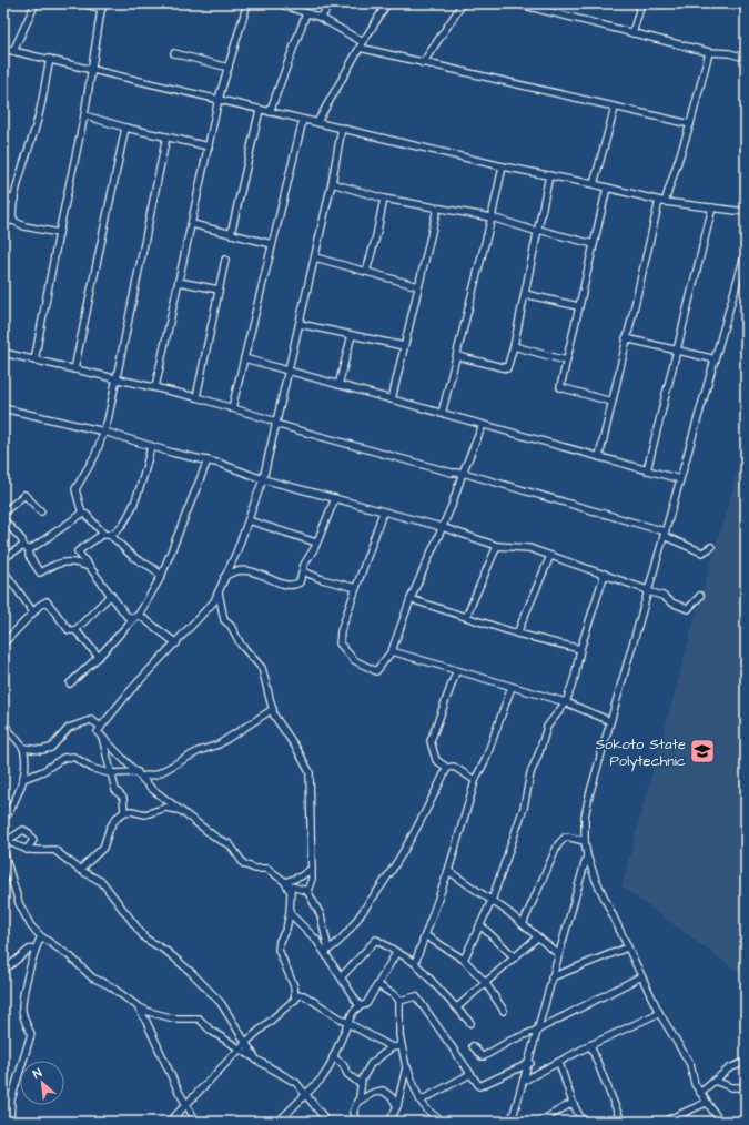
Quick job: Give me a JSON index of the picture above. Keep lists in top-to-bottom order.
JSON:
{
  "places": {
    "school or university": ["Sokoto State Polytechnic"]
  },
  "north": "top left"
}
